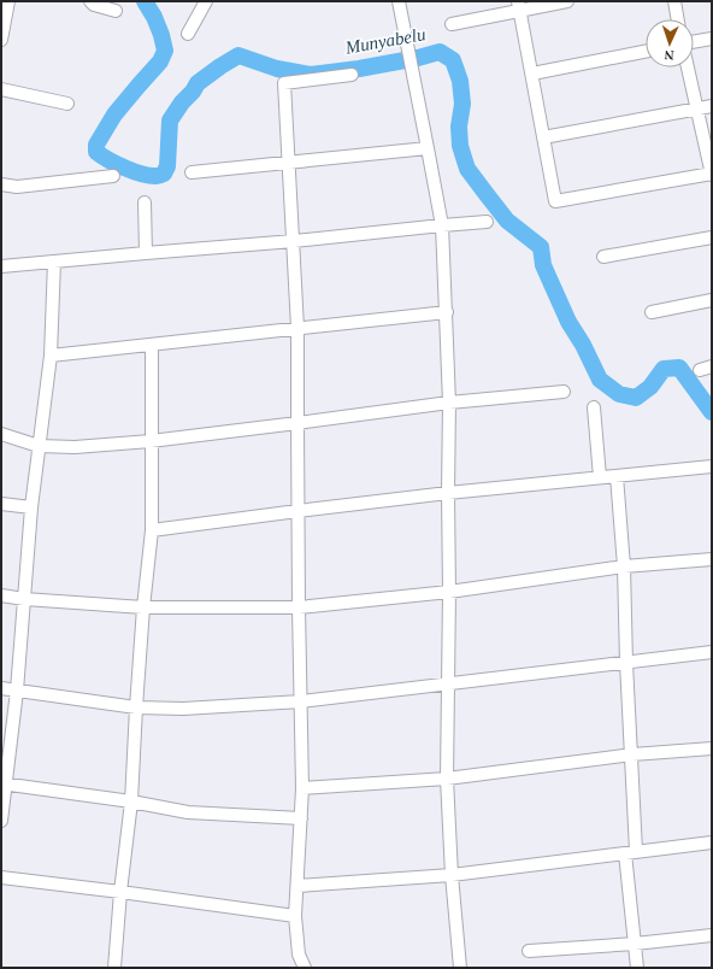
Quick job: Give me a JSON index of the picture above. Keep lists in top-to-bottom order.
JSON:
{
  "water": ["Munyabelu"],
  "north": "bottom"
}
